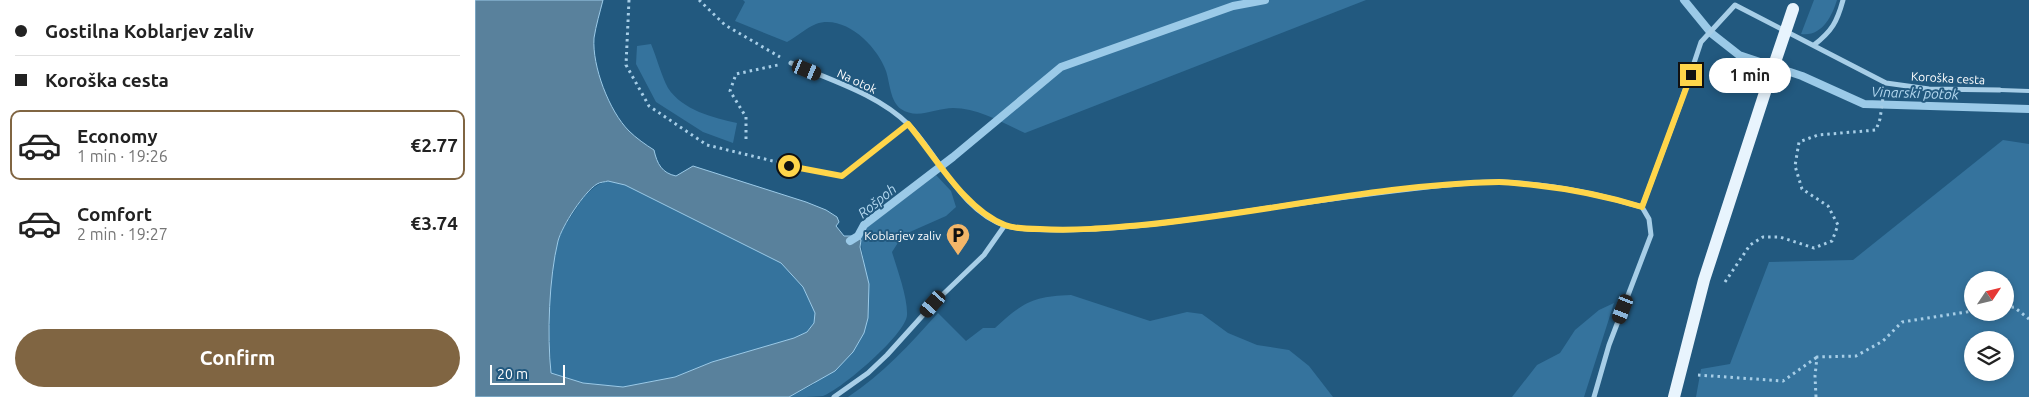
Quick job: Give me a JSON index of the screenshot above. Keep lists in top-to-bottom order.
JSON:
{
  "streets": {
    "street": ["Koroška cesta", "Na otok"]
  },
  "water": ["Vinarski potok", "Rošpoh"],
  "places": {
    "parking": ["Koblarjev zaliv"]
  },
  "scale_bar": "20 m",
  "north": "top right",
  "page": {
    "banner": ["Gostilna Koblarjev zaliv", "Koroška cesta"],
    "bubble": "1 min",
    "list": [
      {
        "name": "Economy",
        "note": "1 min · 19:26",
        "value": "€2.77"
      },
      {
        "name": "Comfort",
        "note": "2 min · 19:27",
        "value": "€3.74"
      }
    ],
    "buttons": "Confirm",
    "scale": "20 m"
  }
}
